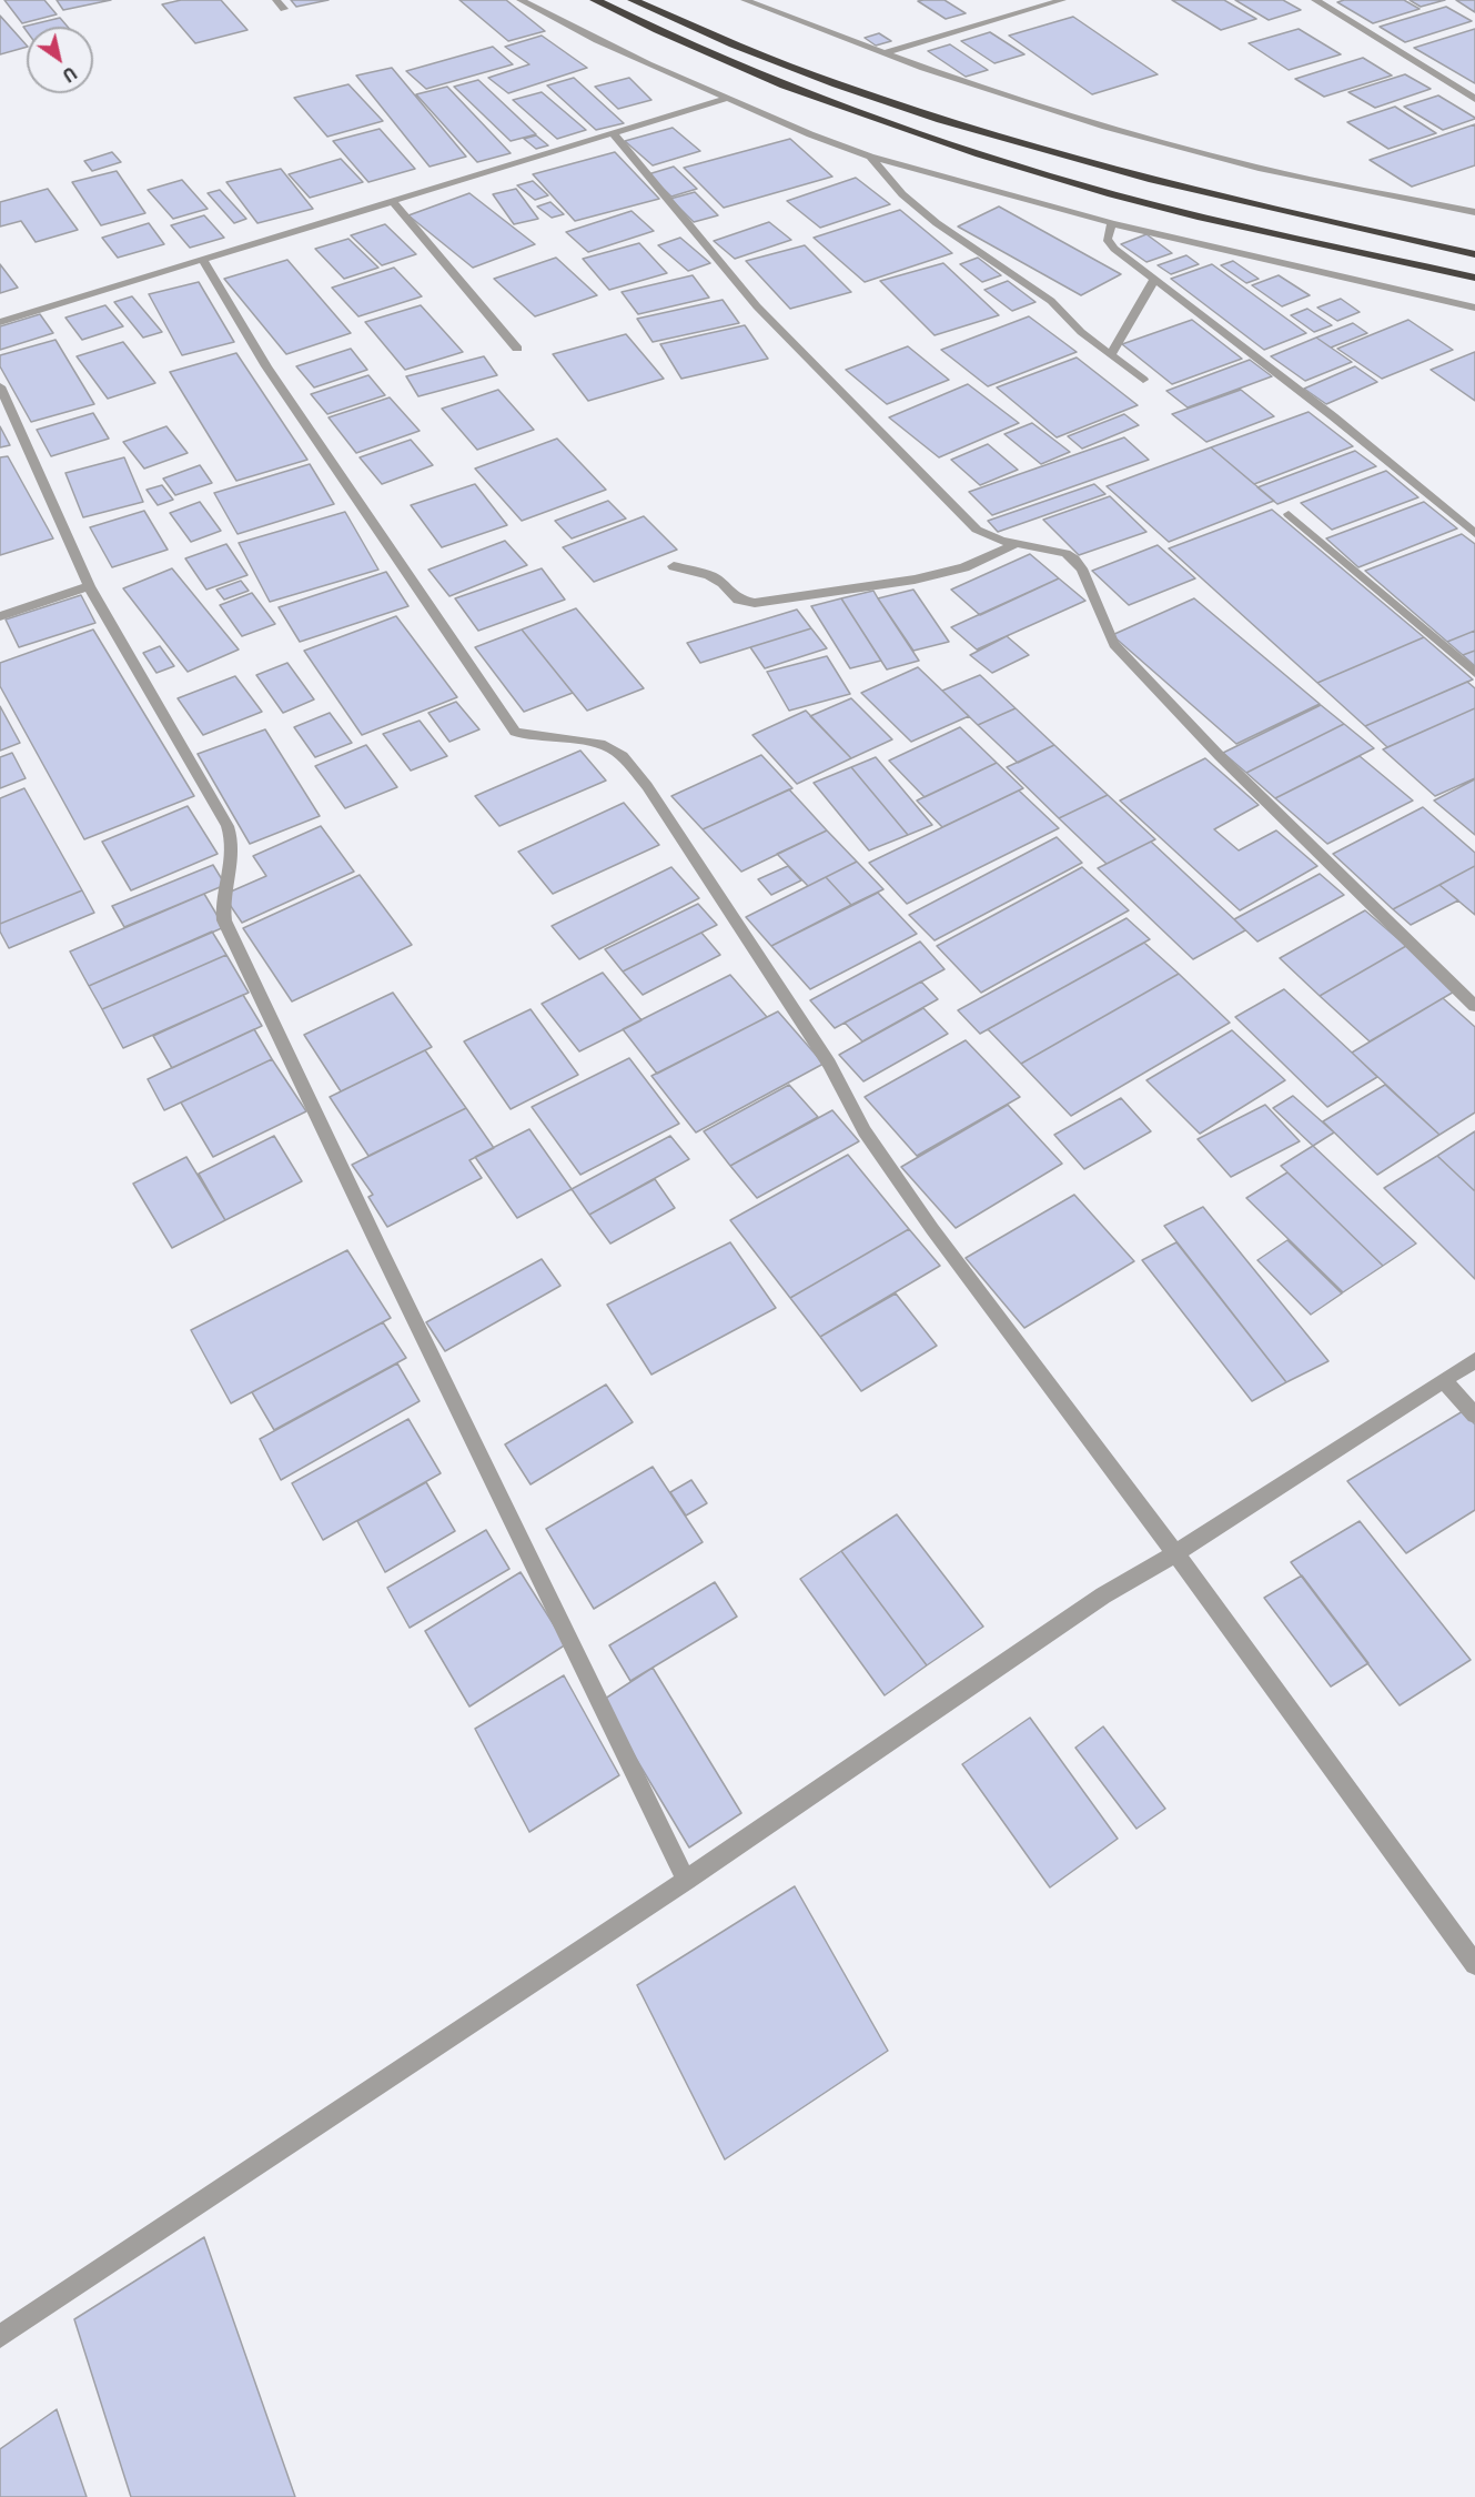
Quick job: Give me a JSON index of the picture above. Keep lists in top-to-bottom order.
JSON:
{
  "north": "bottom right"
}
